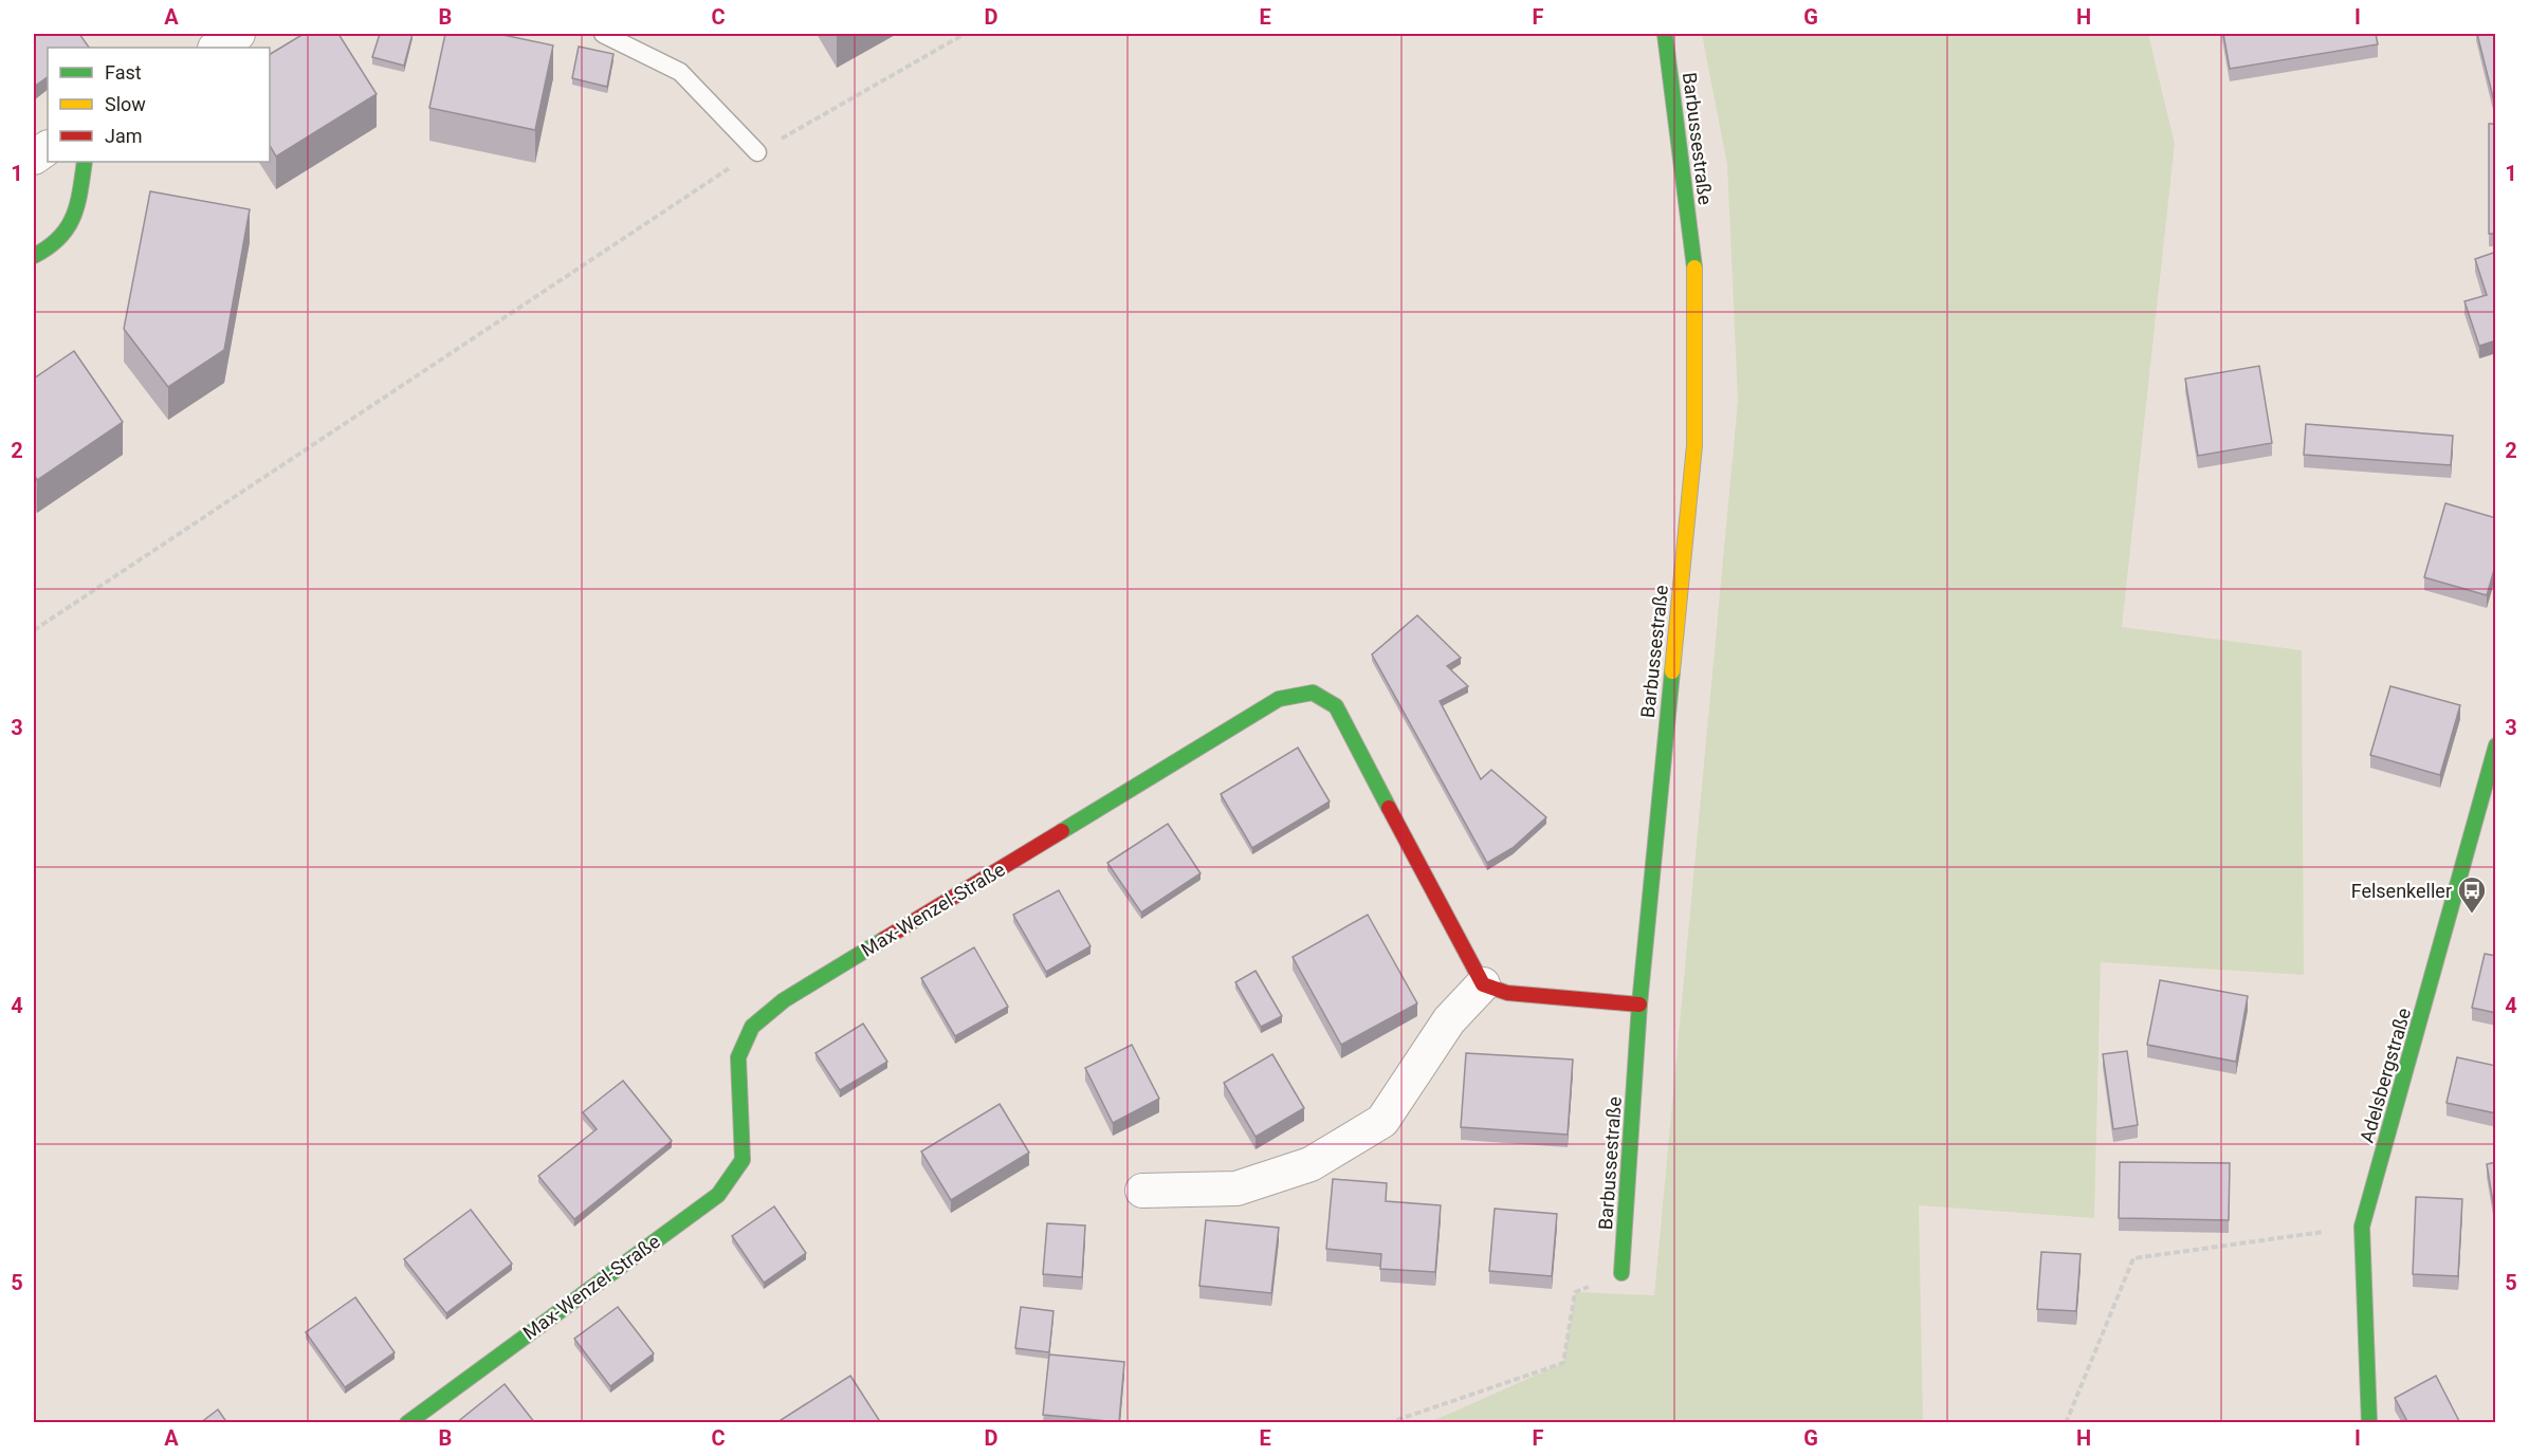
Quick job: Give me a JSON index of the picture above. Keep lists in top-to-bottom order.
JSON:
{
  "streets": {
    "street": ["Barbussestraße", "Max-Wenzel-Straße", "Adelsbergstraße"]
  },
  "places": {
    "bus stop": ["Felsenkeller"]
  },
  "legend": ["Fast", "Slow", "Jam"],
  "grid": {
    "columns": [
      "A",
      "B",
      "C",
      "D",
      "E",
      "F",
      "G",
      "H",
      "I"
    ],
    "rows": [
      "1",
      "2",
      "3",
      "4",
      "5"
    ]
  }
}
